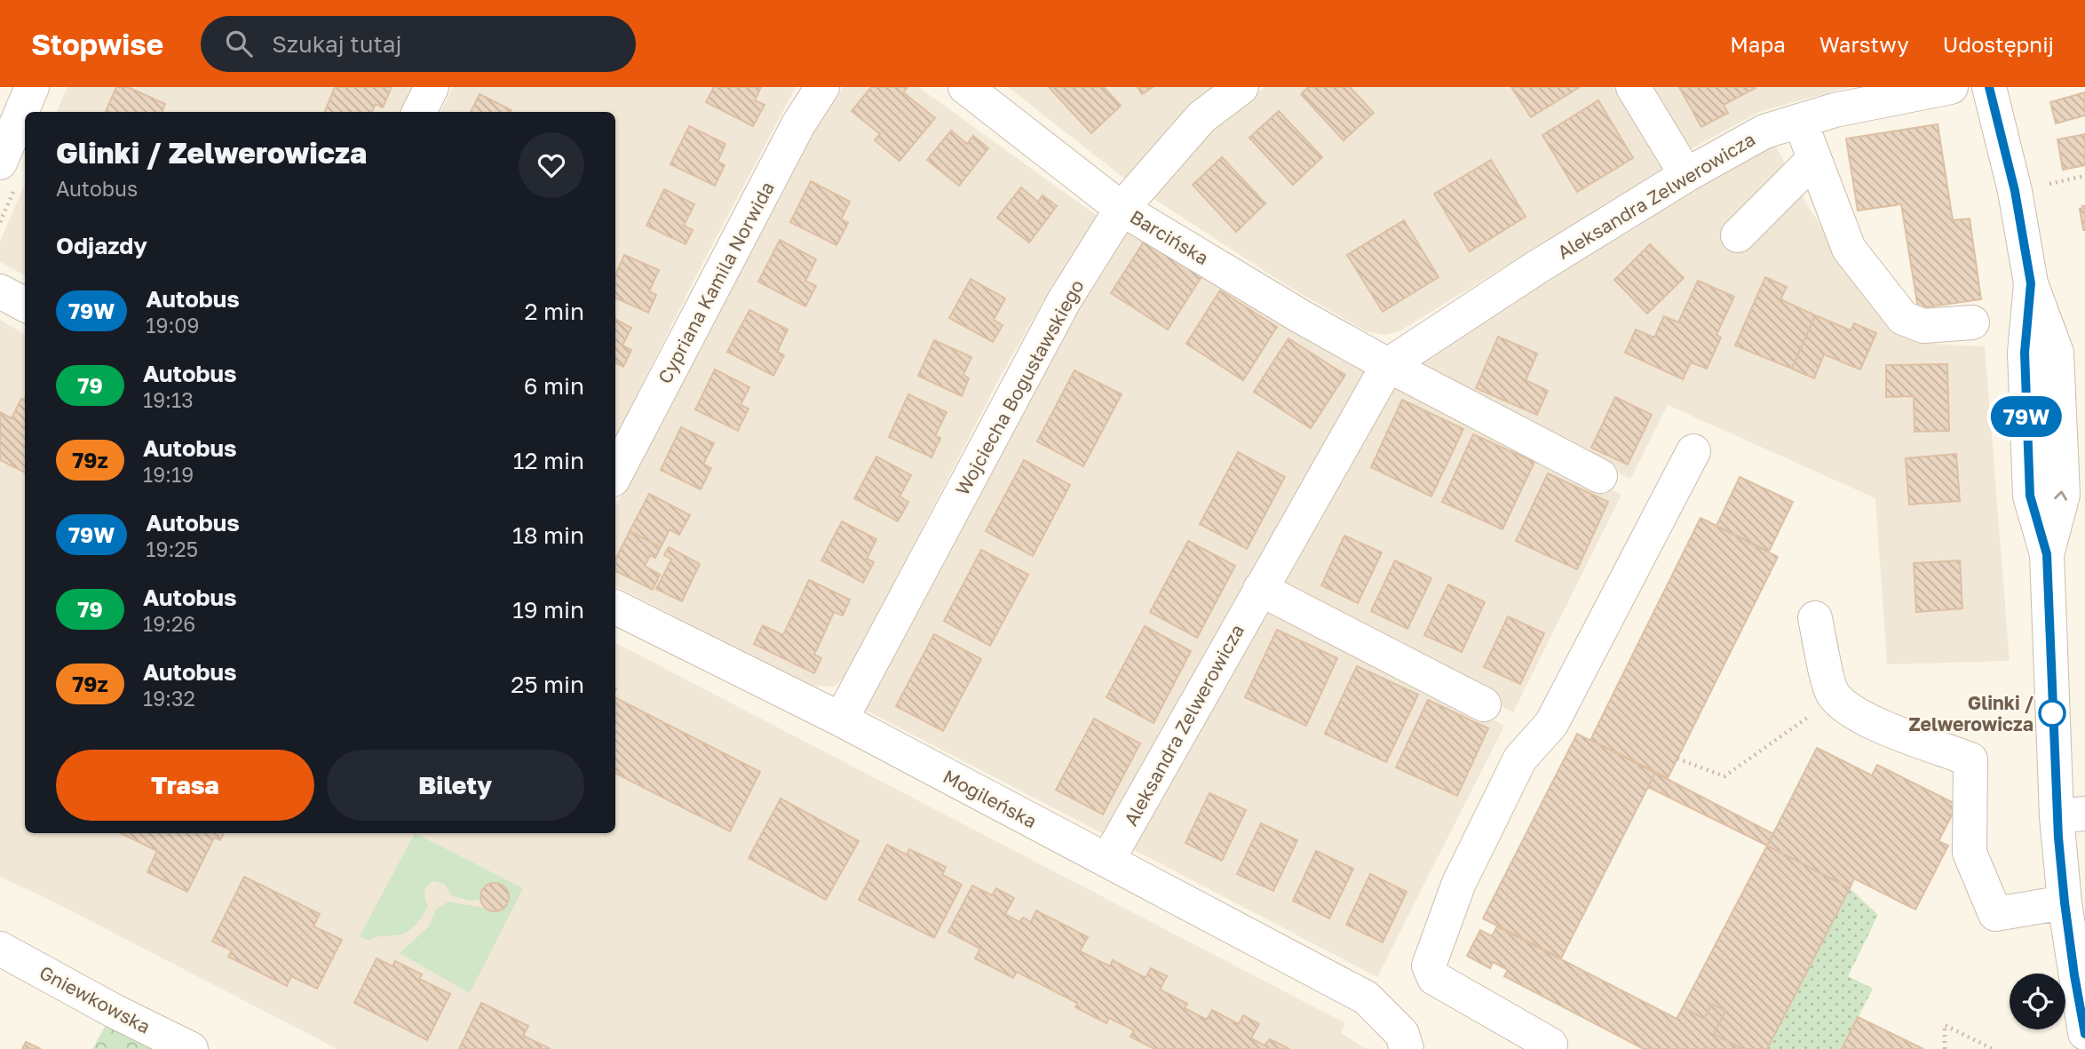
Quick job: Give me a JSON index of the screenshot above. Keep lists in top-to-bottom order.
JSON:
{
  "streets": {
    "street": [
      "Aleksandra Zelwerowicza",
      "Barcińska",
      "Cypriana Kamila Norwida",
      "Wojciecha Bogusławskiego",
      "Mogileńska",
      "Gniewkowska"
    ]
  },
  "crossings": [
    ["Aleksandra Zelwerowicza", "Barcińska"],
    ["Aleksandra Zelwerowicza", "Mogileńska"],
    ["Barcińska", "Wojciecha Bogusławskiego"],
    ["Wojciecha Bogusławskiego", "Mogileńska"]
  ],
  "places": ["Glinki / Zelwerowicza"],
  "lines": ["bus line 79W"],
  "page": {
    "header": "Stopwise",
    "search": "Szukaj tutaj",
    "nav": ["Mapa", "Warstwy", "Udostępnij"],
    "on_map": "79W",
    "heading": [
      ["Glinki / Zelwerowicza", "Autobus"],
      "Odjazdy"
    ],
    "list": [
      {
        "mark": "79W",
        "name": "Autobus",
        "note": "19:09",
        "value": "2 min"
      },
      {
        "mark": "79",
        "name": "Autobus",
        "note": "19:13",
        "value": "6 min"
      },
      {
        "mark": "79z",
        "name": "Autobus",
        "note": "19:19",
        "value": "12 min"
      },
      {
        "mark": "79W",
        "name": "Autobus",
        "note": "19:25",
        "value": "18 min"
      },
      {
        "mark": "79",
        "name": "Autobus",
        "note": "19:26",
        "value": "19 min"
      },
      {
        "mark": "79z",
        "name": "Autobus",
        "note": "19:32",
        "value": "25 min"
      }
    ],
    "buttons": ["Trasa", "Bilety"]
  }
}
